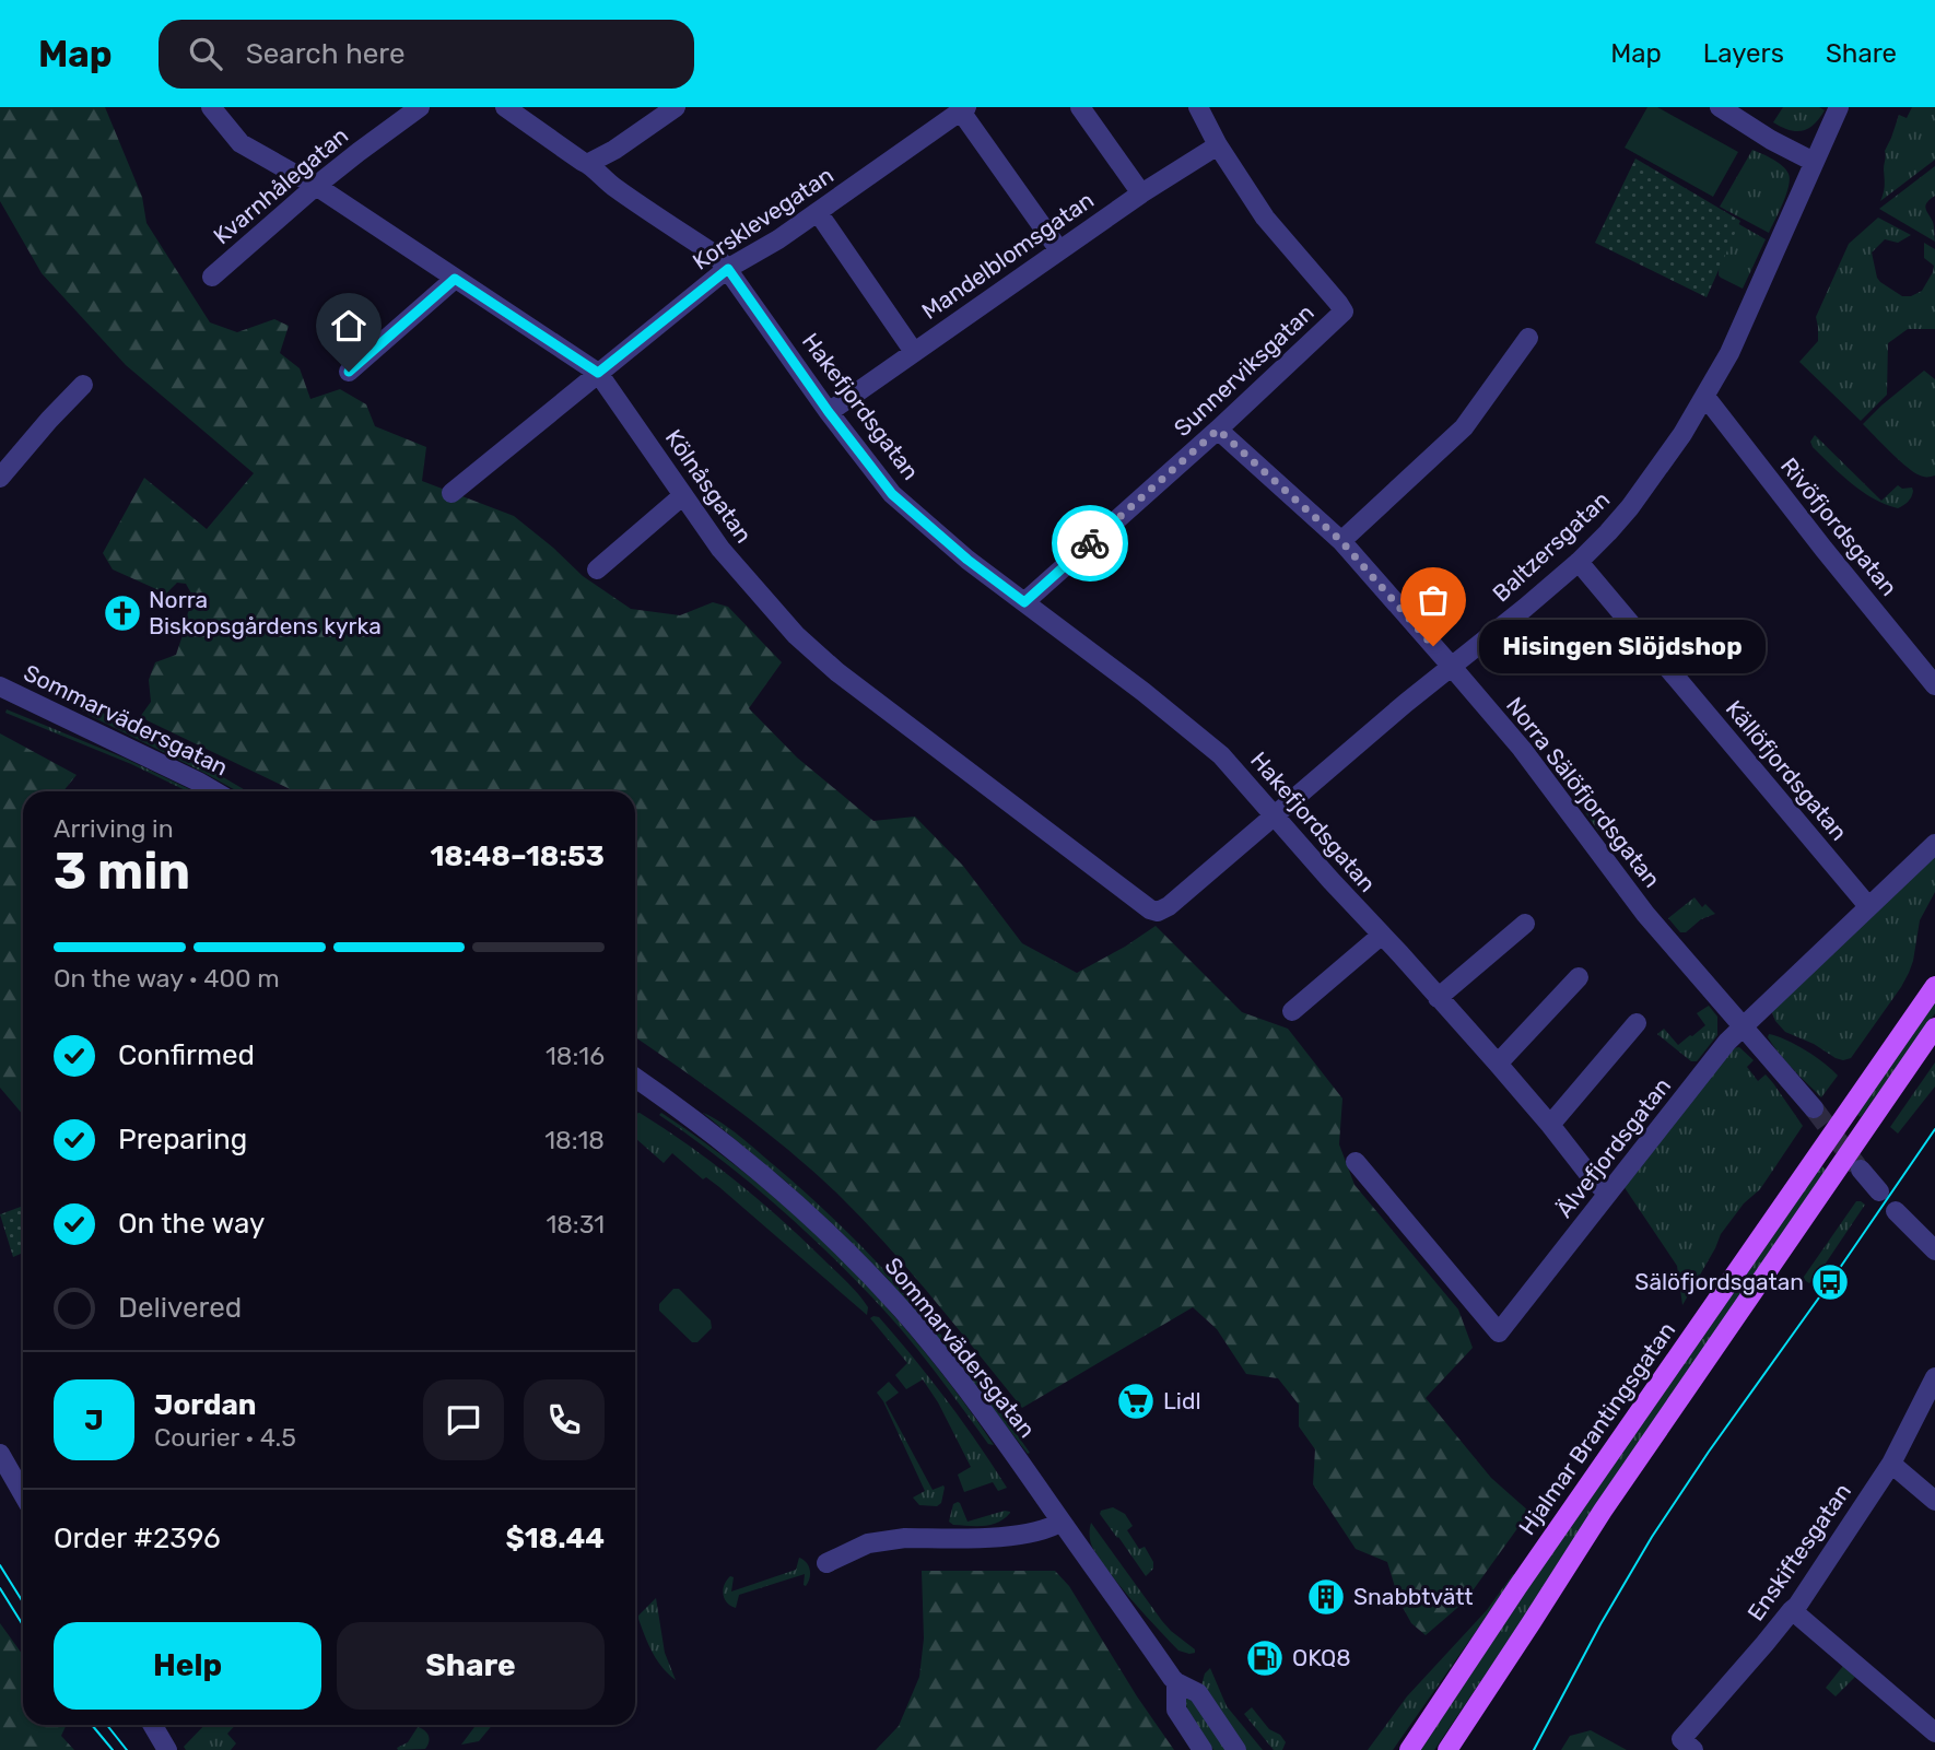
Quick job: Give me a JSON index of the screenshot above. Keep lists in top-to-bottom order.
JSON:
{
  "streets": {
    "main road": ["Hjalmar Brantingsgatan"],
    "street": [
      "Kvarnhålegatan",
      "Korsklevegatan",
      "Mandelblomsgatan",
      "Sunnerviksgatan",
      "Hakefjordsgatan",
      "Kölnåsgatan",
      "Rivöfjordsgatan",
      "Baltzersgatan",
      "Sommarvädersgatan",
      "Källöfjordsgatan",
      "Norra Sälöfjordsgatan",
      "Älvefjordsgatan",
      "Enskiftesgatan"
    ]
  },
  "crossings": [
    ["Kvarnhålegatan", "Kölnåsgatan"],
    ["Korsklevegatan", "Hakefjordsgatan"],
    ["Korsklevegatan", "Kölnåsgatan"],
    ["Mandelblomsgatan", "Sunnerviksgatan"],
    ["Mandelblomsgatan", "Hakefjordsgatan"],
    ["Sunnerviksgatan", "Hakefjordsgatan"],
    ["Sunnerviksgatan", "Norra Sälöfjordsgatan"],
    ["Hakefjordsgatan", "Baltzersgatan"],
    ["Hakefjordsgatan", "Älvefjordsgatan"],
    ["Kölnåsgatan", "Baltzersgatan"],
    ["Rivöfjordsgatan", "Baltzersgatan"],
    ["Baltzersgatan", "Källöfjordsgatan"],
    ["Baltzersgatan", "Norra Sälöfjordsgatan"],
    ["Källöfjordsgatan", "Älvefjordsgatan"],
    ["Norra Sälöfjordsgatan", "Älvefjordsgatan"]
  ],
  "places": {
    "church": ["Norra Biskopsgårdens kyrka"],
    "other": ["Hisingen Slöjdshop"],
    "bus stop": ["Sälöfjordsgatan"],
    "supermarket": ["Lidl"],
    "building": ["Snabbtvätt"],
    "fuel station": ["OKQ8"]
  },
  "page": {
    "header": "Map",
    "search": "Search here",
    "nav": ["Map", "Layers", "Share"],
    "bubble": "Hisingen Slöjdshop",
    "heading": ["3 min", "Arriving in", "18:48–18:53"],
    "panel": [
      "Jordan",
      "Courier · 4.5",
      "Order #2396",
      "$18.44"
    ],
    "bar": "On the way · 400 m",
    "list": [
      ["Confirmed", "18:16"],
      ["Preparing", "18:18"],
      ["On the way", "18:31"],
      "Delivered"
    ],
    "round": "J",
    "buttons": ["Help", "Share"]
  }
}
